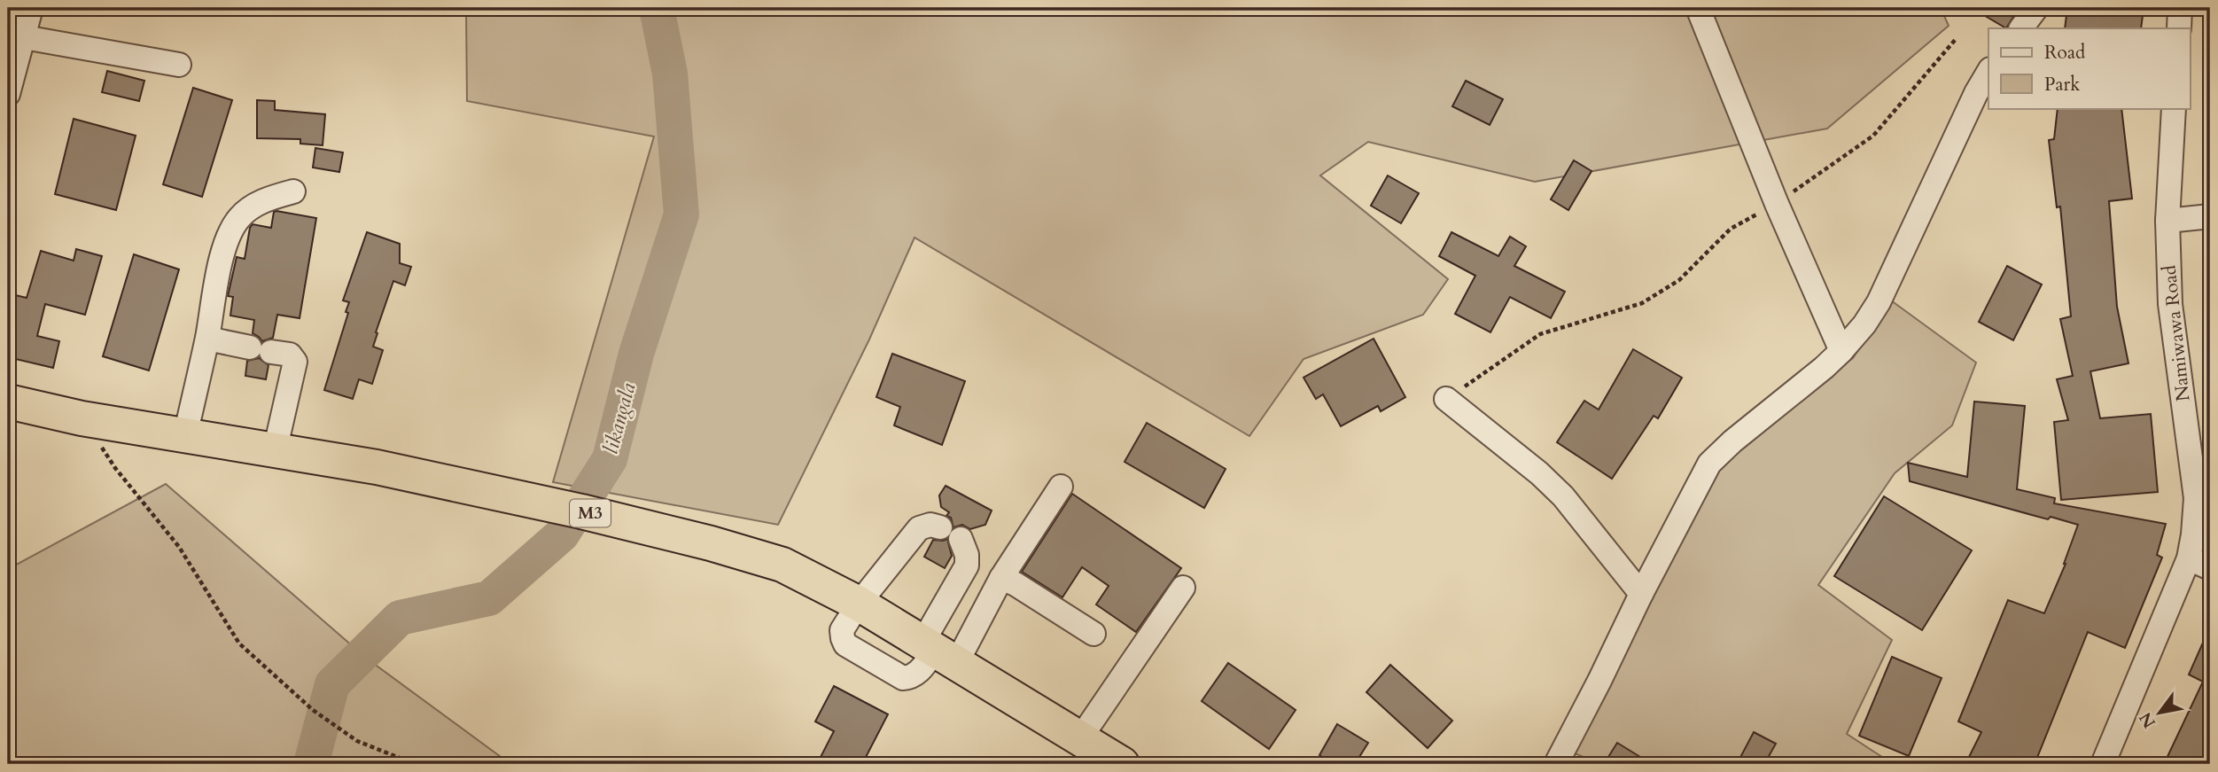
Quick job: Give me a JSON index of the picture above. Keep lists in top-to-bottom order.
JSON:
{
  "streets": {
    "highway": ["M3"],
    "street": ["Namiwawa Road"]
  },
  "water": ["likangala"],
  "legend": ["Road", "Park"],
  "north": "bottom left"
}
